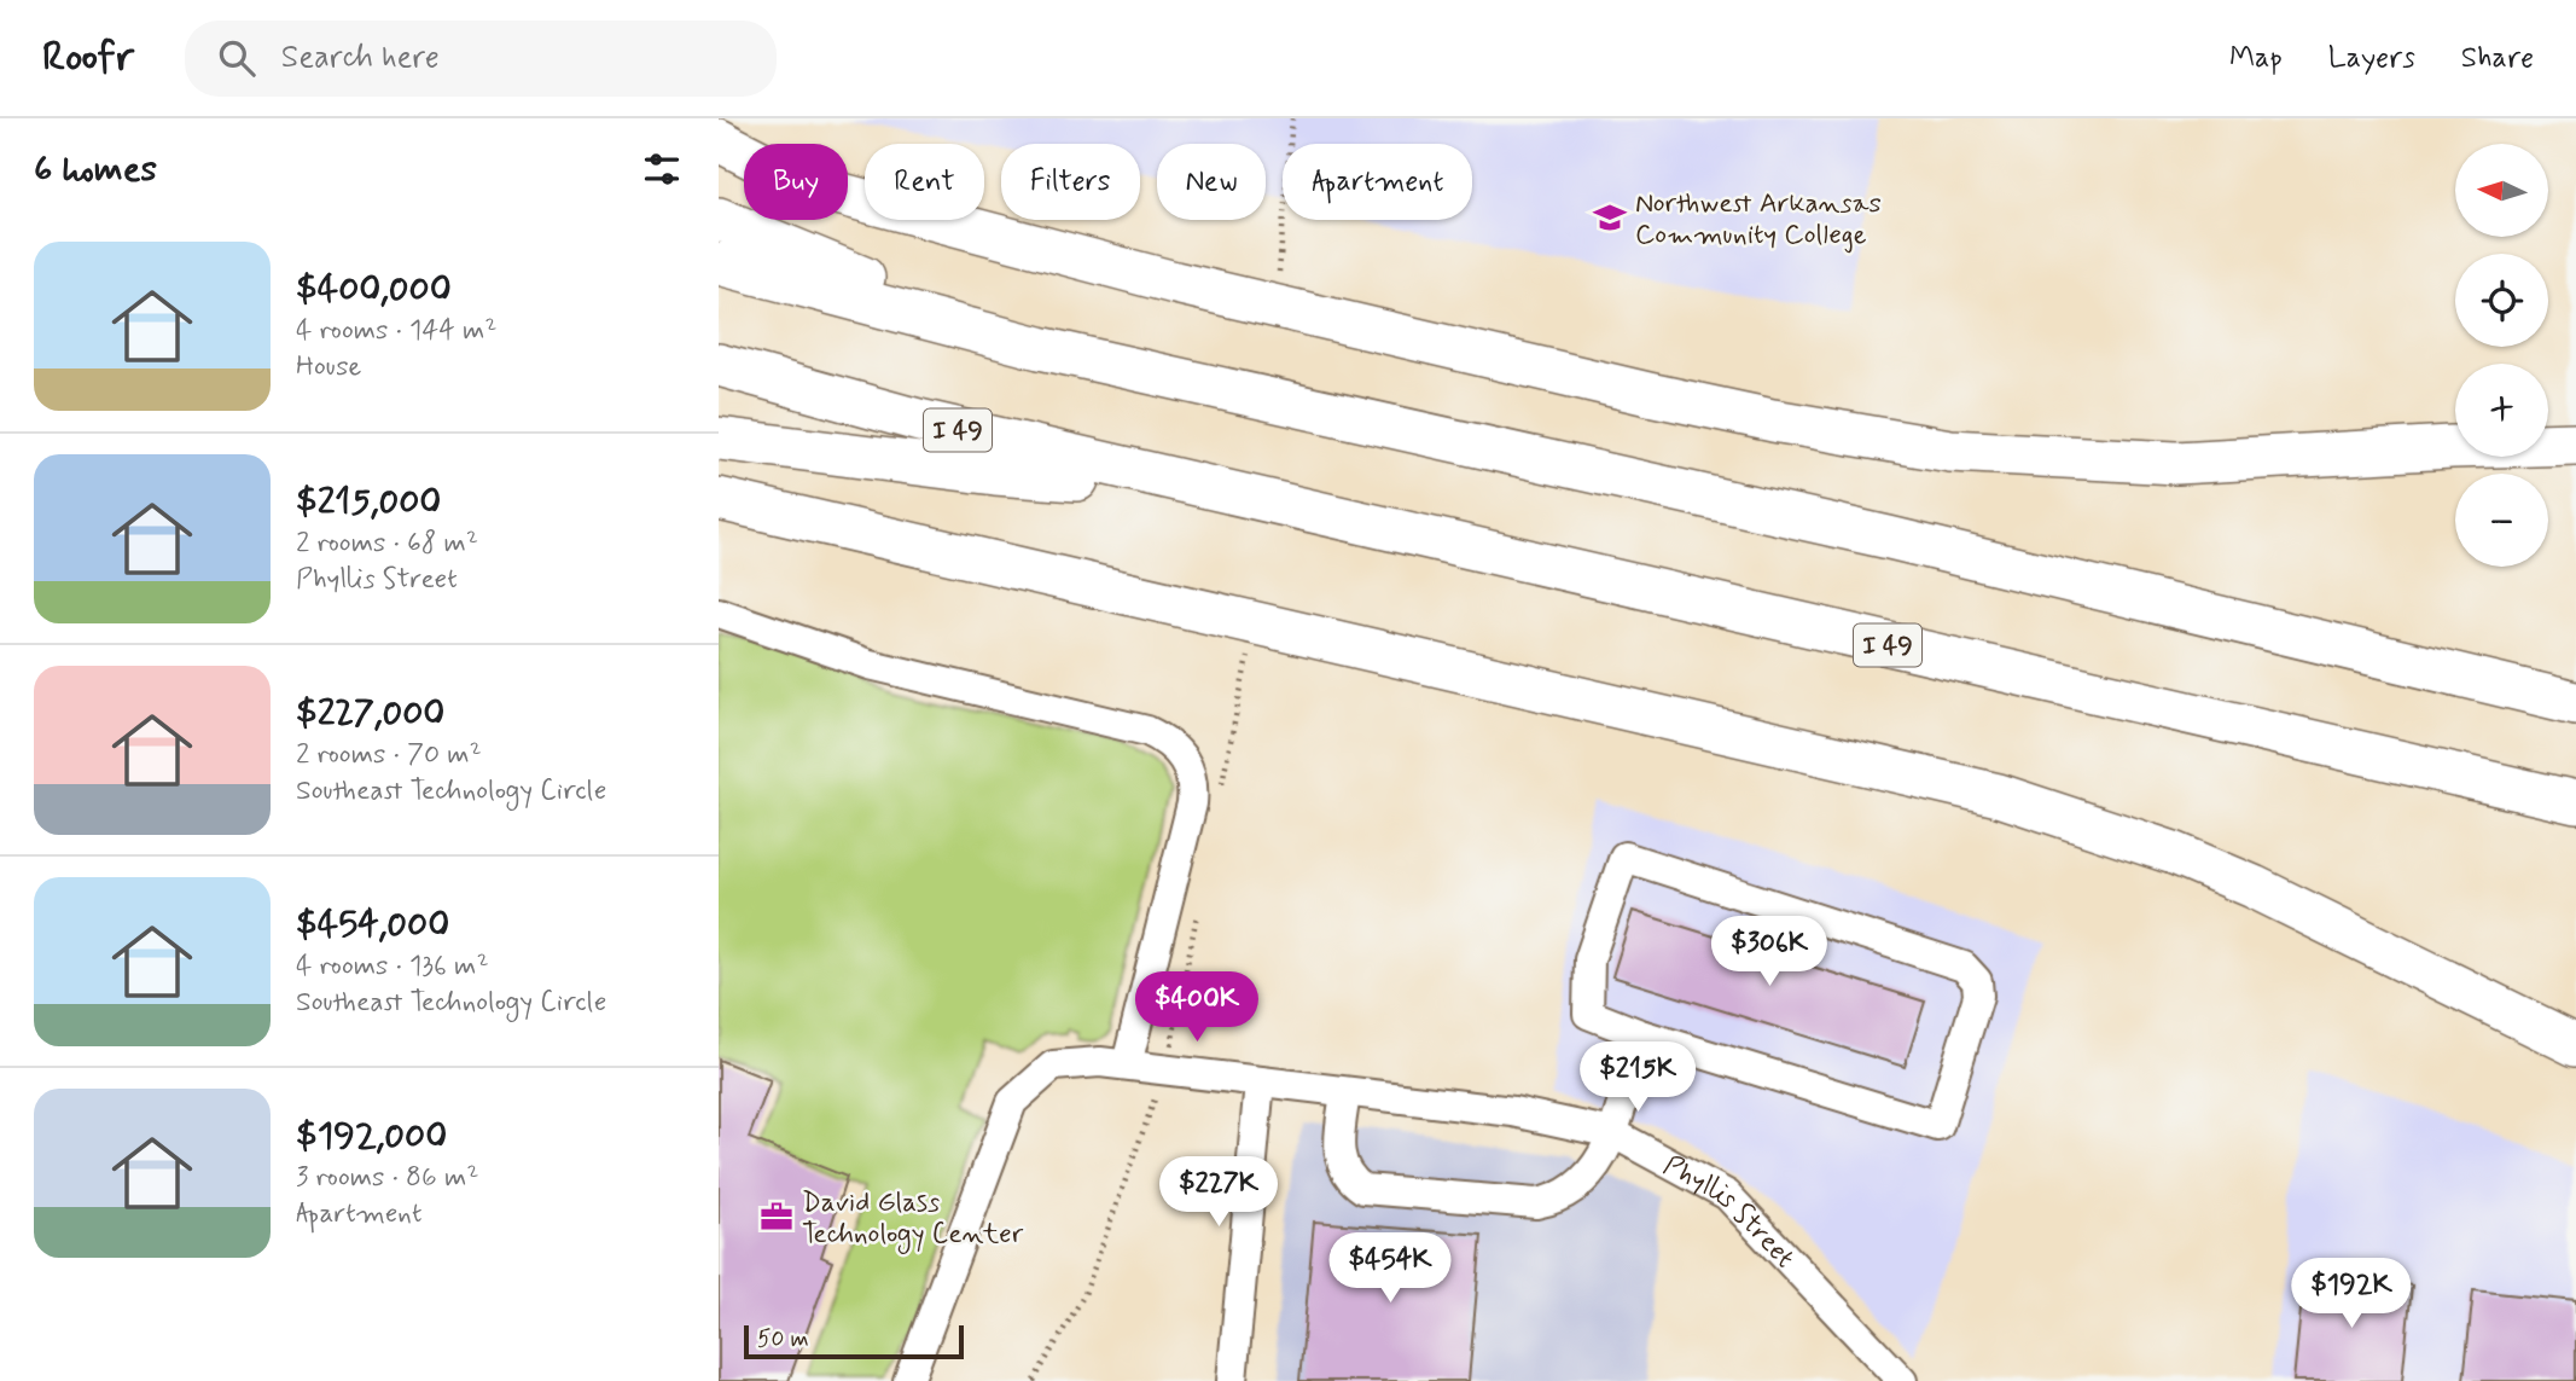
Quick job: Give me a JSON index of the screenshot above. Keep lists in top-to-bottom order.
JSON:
{
  "streets": {
    "highway": ["I 49"],
    "street": ["Phyllis Street"]
  },
  "places": {
    "school or university": ["Northwest Arkansas Community College"],
    "office": ["David Glass Technology Center"]
  },
  "scale_bar": "50 m",
  "north": "left",
  "page": {
    "header": "Roofr",
    "search": "Search here",
    "nav": ["Map", "Layers", "Share"],
    "heading": "6 homes",
    "map_buttons": ["+", "−"],
    "chip": [
      "Buy",
      "Rent",
      "Filters",
      "New",
      "Apartment"
    ],
    "list": [
      {
        "name": "$400,000",
        "note": "4 rooms · 144 m² · House"
      },
      {
        "name": "$215,000",
        "note": "2 rooms · 68 m² · Phyllis Street"
      },
      {
        "name": "$227,000",
        "note": "2 rooms · 70 m² · Southeast Technology Circle"
      },
      {
        "name": "$454,000",
        "note": "4 rooms · 136 m² · Southeast Technology Circle"
      },
      {
        "name": "$192,000",
        "note": "3 rooms · 86 m² · Apartment"
      }
    ],
    "price": [
      "$306K",
      "$400K",
      "$215K",
      "$227K",
      "$454K",
      "$192K"
    ],
    "scale": "50 m"
  }
}
